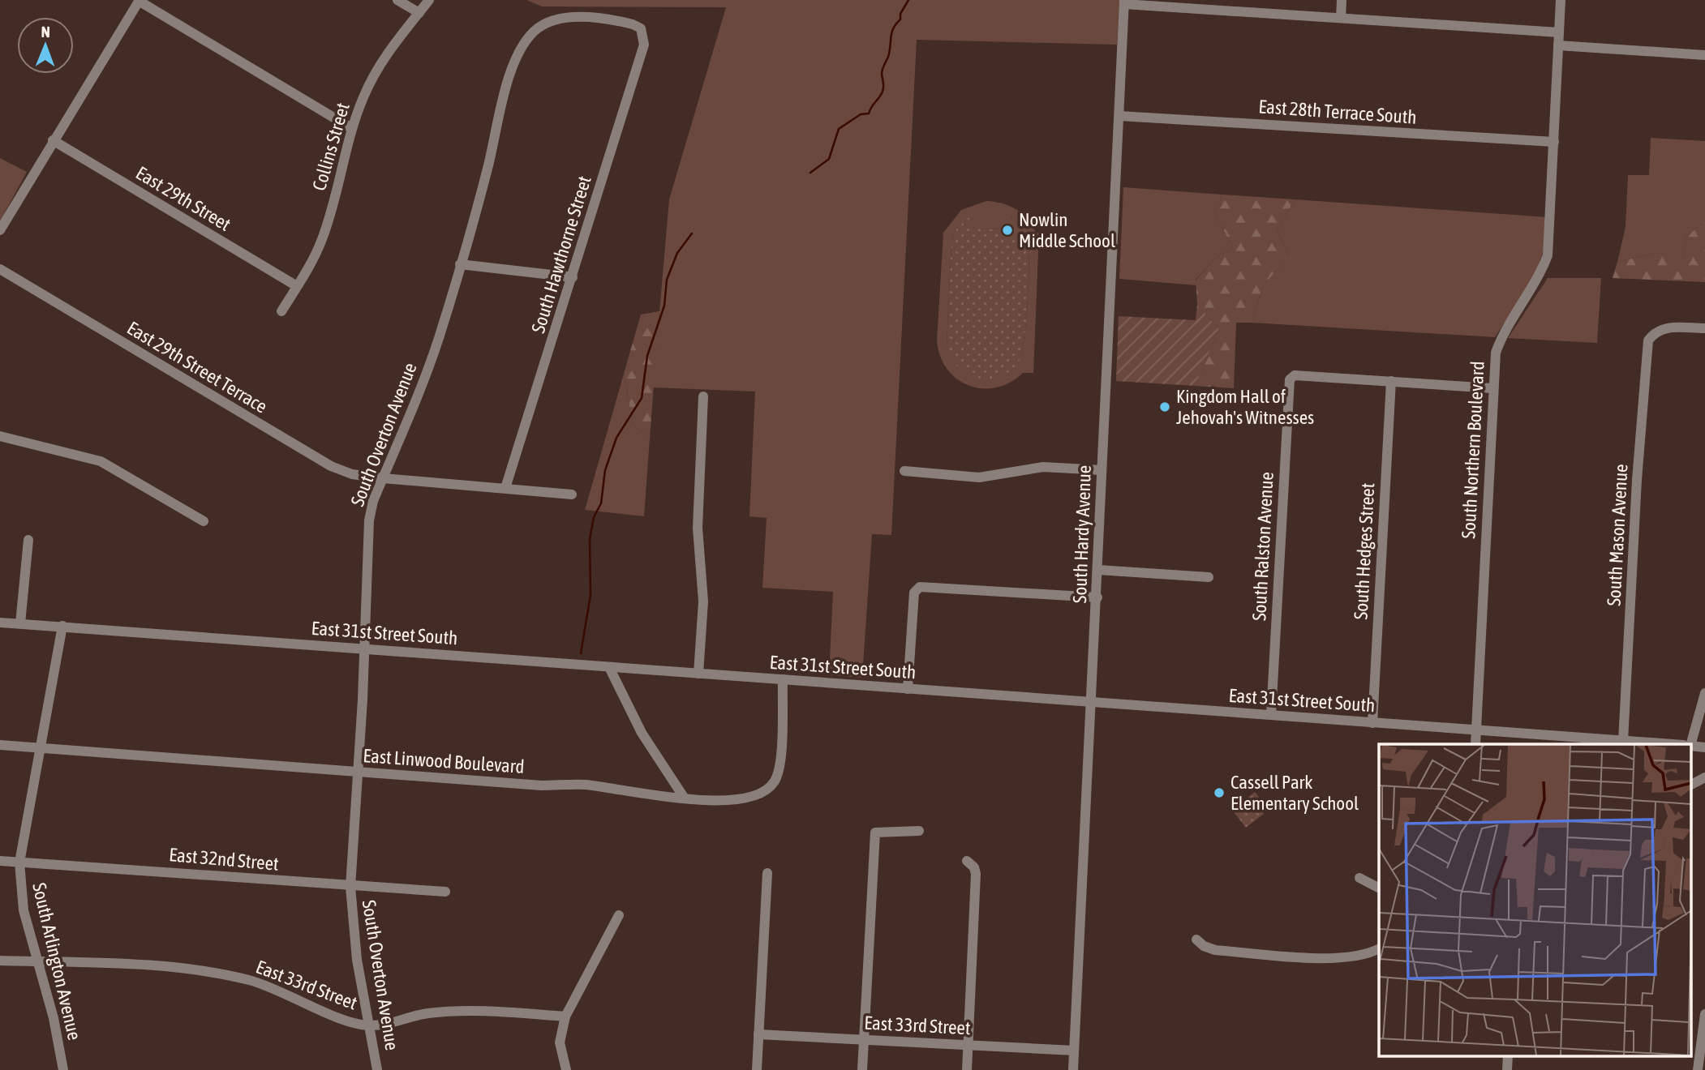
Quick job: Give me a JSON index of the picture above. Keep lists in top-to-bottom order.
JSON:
{
  "streets": {
    "street": [
      "East 28th Terrace South",
      "Collins Street",
      "East 29th Street",
      "South Hawthorne Street",
      "East 29th Street Terrace",
      "South Overton Avenue",
      "South Northern Boulevard",
      "South Hardy Avenue",
      "South Mason Avenue",
      "South Ralston Avenue",
      "South Hedges Street",
      "East 31st Street South",
      "East Linwood Boulevard",
      "East 32nd Street",
      "South Arlington Avenue",
      "East 33rd Street"
    ]
  },
  "crossings": [
    ["East 28th Terrace South", "South Northern Boulevard"],
    ["East 28th Terrace South", "South Hardy Avenue"],
    ["Collins Street", "East 29th Street"],
    ["South Hawthorne Street", "East 29th Street Terrace"],
    ["South Hawthorne Street", "South Overton Avenue"],
    ["East 29th Street Terrace", "South Overton Avenue"],
    ["South Overton Avenue", "East 31st Street South"],
    ["South Overton Avenue", "East Linwood Boulevard"],
    ["South Overton Avenue", "East 32nd Street"],
    ["South Overton Avenue", "East 33rd Street"],
    ["South Northern Boulevard", "East 31st Street South"],
    ["South Hardy Avenue", "East 31st Street South"],
    ["South Hardy Avenue", "East 33rd Street"],
    ["South Mason Avenue", "East 31st Street South"],
    ["South Ralston Avenue", "South Hedges Street"],
    ["South Ralston Avenue", "East 31st Street South"],
    ["South Hedges Street", "East 31st Street South"],
    ["East 31st Street South", "East Linwood Boulevard"],
    ["East 31st Street South", "South Arlington Avenue"],
    ["East Linwood Boulevard", "South Arlington Avenue"],
    ["East 32nd Street", "South Arlington Avenue"],
    ["South Arlington Avenue", "East 33rd Street"]
  ],
  "places": ["Nowlin Middle School", "Kingdom Hall of Jehovah's Witnesses", "Cassell Park Elementary School"],
  "north": "top"
}
